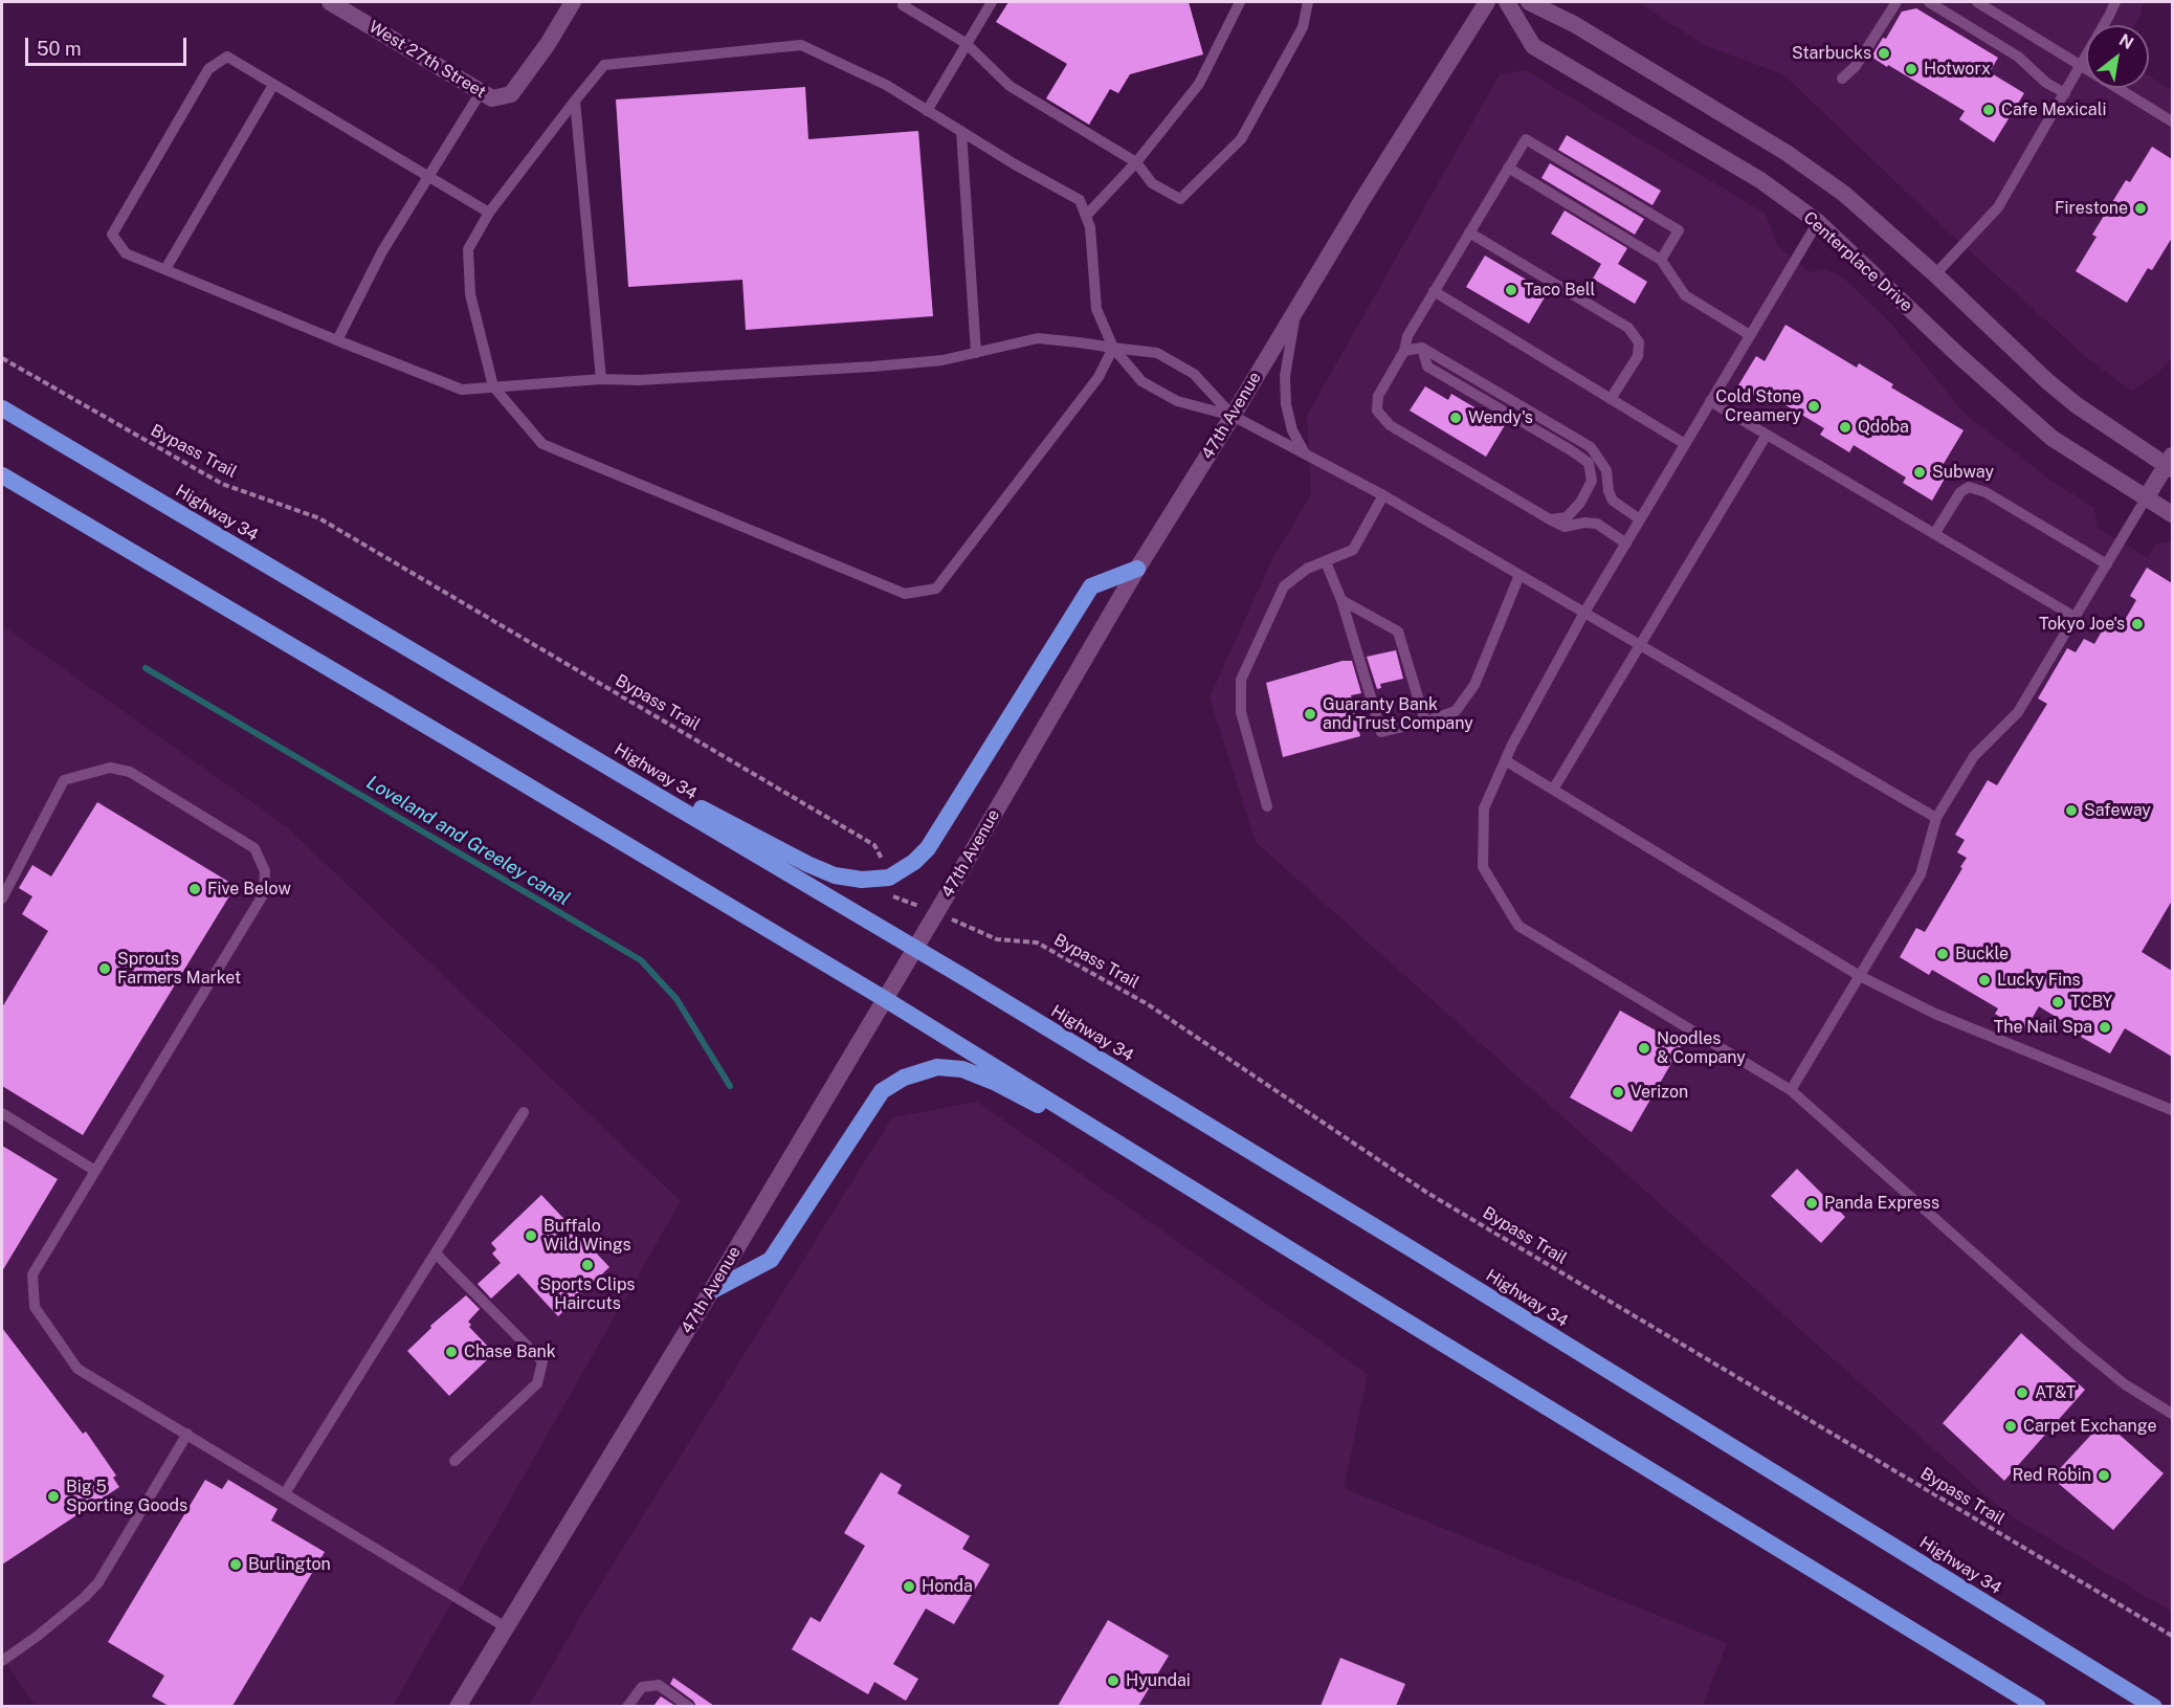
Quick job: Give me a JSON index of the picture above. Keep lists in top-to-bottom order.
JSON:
{
  "streets": {
    "highway": ["Highway 34"],
    "main road": ["West 27th Street", "Centerplace Drive", "47th Avenue"],
    "path": ["Bypass Trail"]
  },
  "crossings": [
    ["47th Avenue", "Bypass Trail"],
    ["47th Avenue", "Highway 34"]
  ],
  "water": ["Loveland and Greeley canal"],
  "places": [
    "Starbucks",
    "Hotworx",
    "Cafe Mexicali",
    "Firestone",
    "Taco Bell",
    "Cold Stone Creamery",
    "Wendy's",
    "Qdoba",
    "Subway",
    "Tokyo Joe's",
    "Guaranty Bank and Trust Company",
    "Safeway",
    "Five Below",
    "Buckle",
    "Sprouts Farmers Market",
    "Lucky Fins",
    "TCBY",
    "The Nail Spa",
    "Noodles & Company",
    "Verizon",
    "Panda Express",
    "Buffalo Wild Wings",
    "Sports Clips Haircuts",
    "Chase Bank",
    "AT&T",
    "Carpet Exchange",
    "Red Robin",
    "Big 5 Sporting Goods",
    "Burlington",
    "Honda",
    "Hyundai"
  ],
  "scale_bar": "50 m",
  "north": "top right"
}
